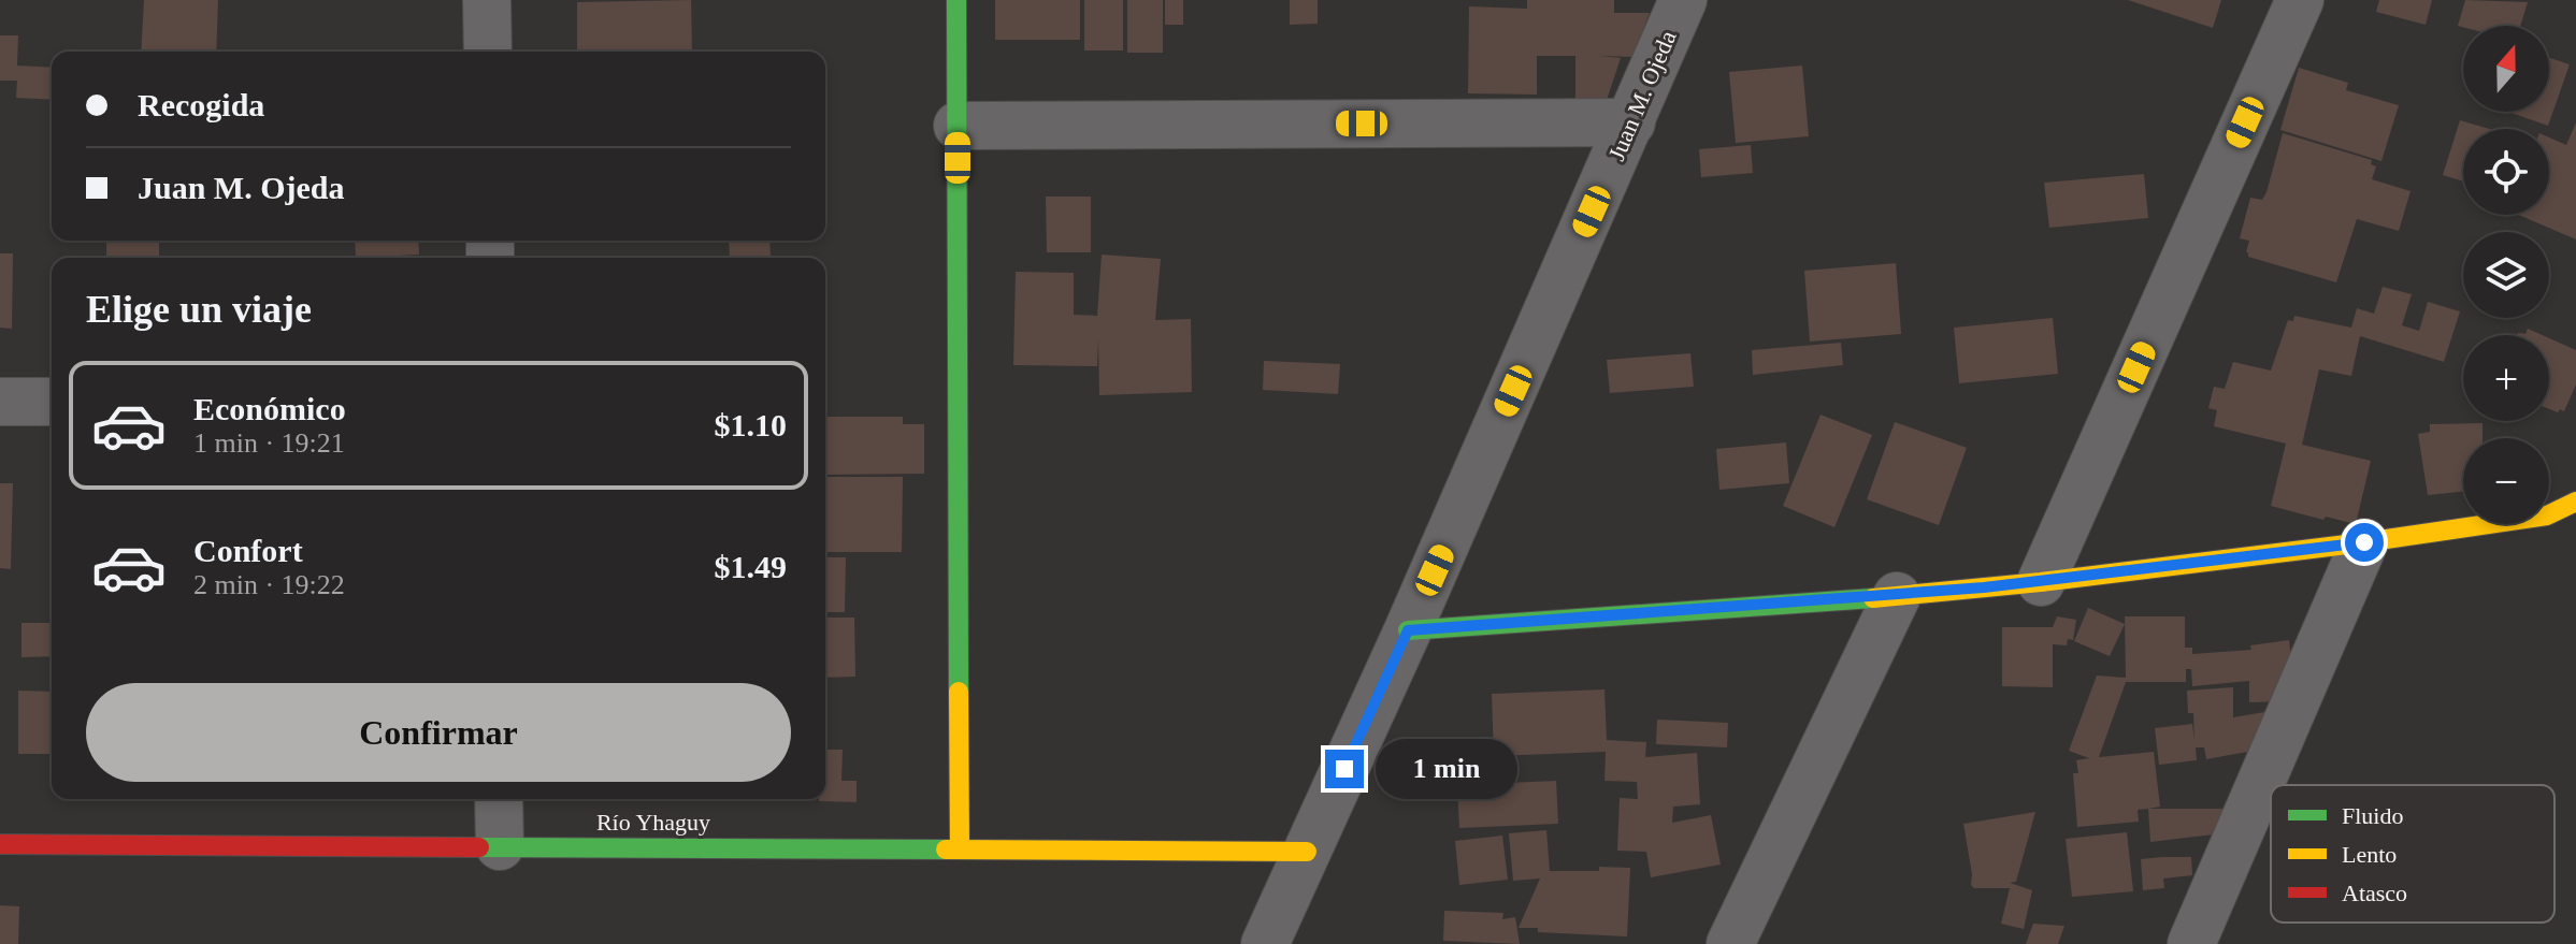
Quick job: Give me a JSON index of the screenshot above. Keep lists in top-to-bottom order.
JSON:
{
  "streets": {
    "street": ["Juan M. Ojeda", "Río Yhaguy"]
  },
  "crossings": [
    ["Juan M. Ojeda", "Río Yhaguy"]
  ],
  "legend": ["Fluido", "Lento", "Atasco"],
  "north": "top",
  "page": {
    "map_buttons": ["+", "−"],
    "banner": ["Recogida", "Juan M. Ojeda"],
    "heading": "Elige un viaje",
    "list": [
      {
        "name": "Económico",
        "note": "1 min · 19:21",
        "value": "$1.10"
      },
      {
        "name": "Confort",
        "note": "2 min · 19:22",
        "value": "$1.49"
      }
    ],
    "buttons": "Confirmar",
    "bubble": "1 min"
  }
}
